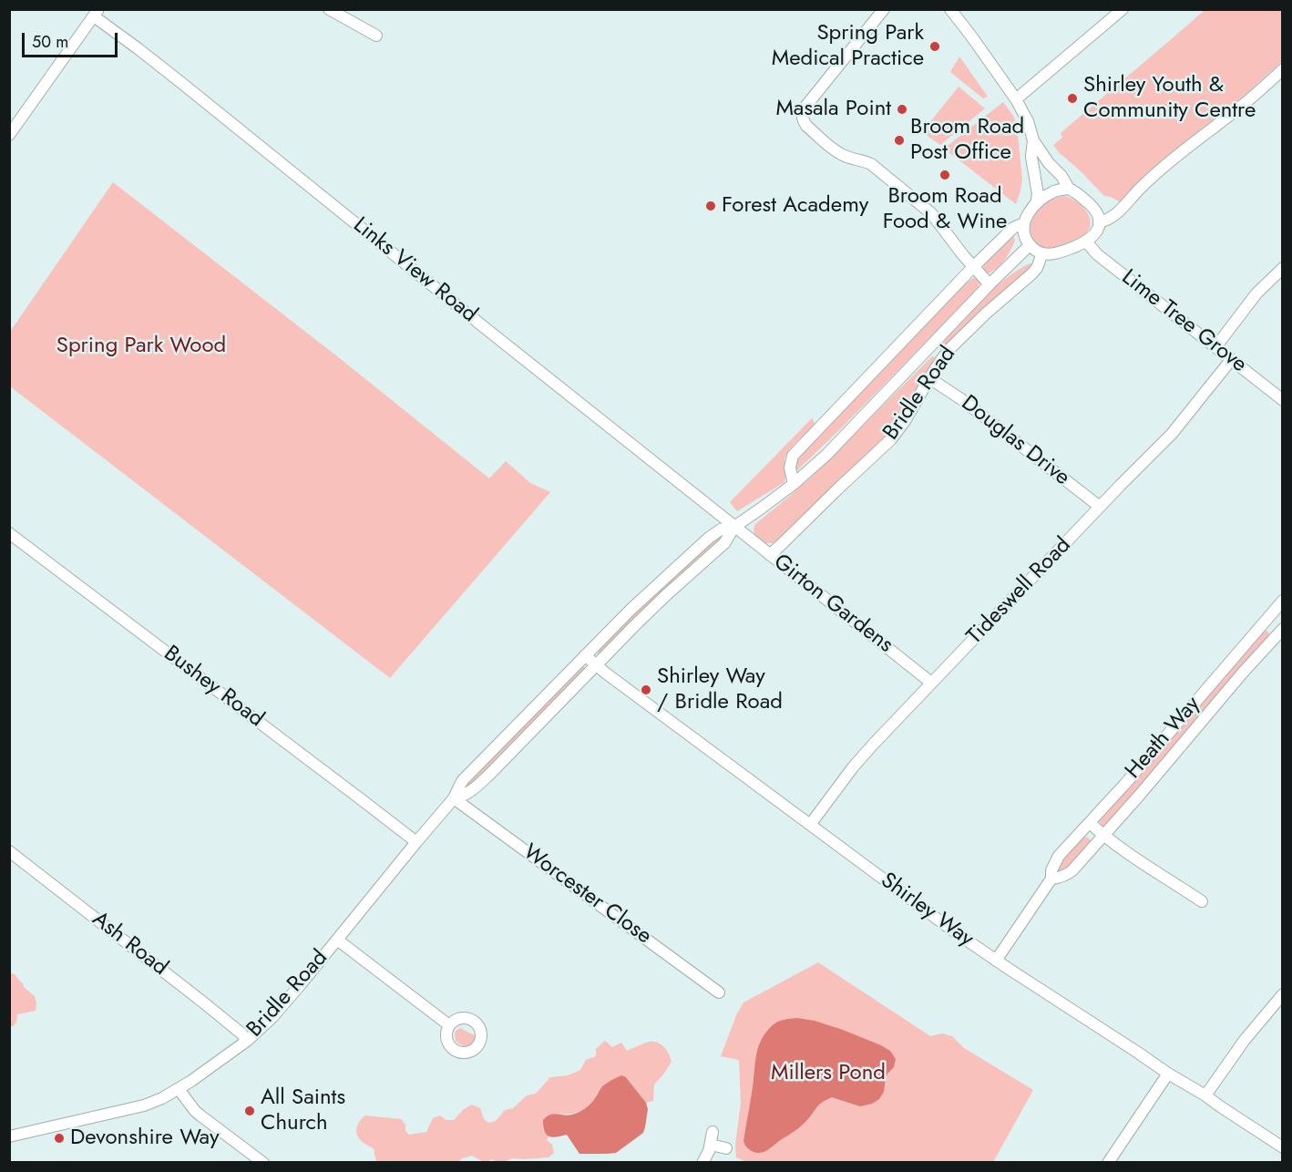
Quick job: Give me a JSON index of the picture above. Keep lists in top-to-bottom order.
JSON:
{
  "streets": {
    "street": [
      "Links View Road",
      "Lime Tree Grove",
      "Bridle Road",
      "Douglas Drive",
      "Tideswell Road",
      "Girton Gardens",
      "Bushey Road",
      "Heath Way",
      "Worcester Close",
      "Shirley Way",
      "Ash Road"
    ]
  },
  "crossings": [
    ["Links View Road", "Bridle Road"],
    ["Links View Road", "Girton Gardens"],
    ["Lime Tree Grove", "Bridle Road"],
    ["Lime Tree Grove", "Tideswell Road"],
    ["Bridle Road", "Douglas Drive"],
    ["Bridle Road", "Girton Gardens"],
    ["Bridle Road", "Bushey Road"],
    ["Bridle Road", "Worcester Close"],
    ["Bridle Road", "Shirley Way"],
    ["Bridle Road", "Ash Road"],
    ["Douglas Drive", "Tideswell Road"],
    ["Tideswell Road", "Girton Gardens"],
    ["Tideswell Road", "Shirley Way"],
    ["Heath Way", "Shirley Way"]
  ],
  "parks": ["Spring Park Wood", "Millers Pond"],
  "places": [
    "Spring Park Medical Practice",
    "Shirley Youth & Community Centre",
    "Masala Point",
    "Broom Road Post Office",
    "Broom Road Food & Wine",
    "Forest Academy",
    "Shirley Way / Bridle Road",
    "All Saints Church",
    "Devonshire Way"
  ],
  "scale_bar": "50 m"
}
